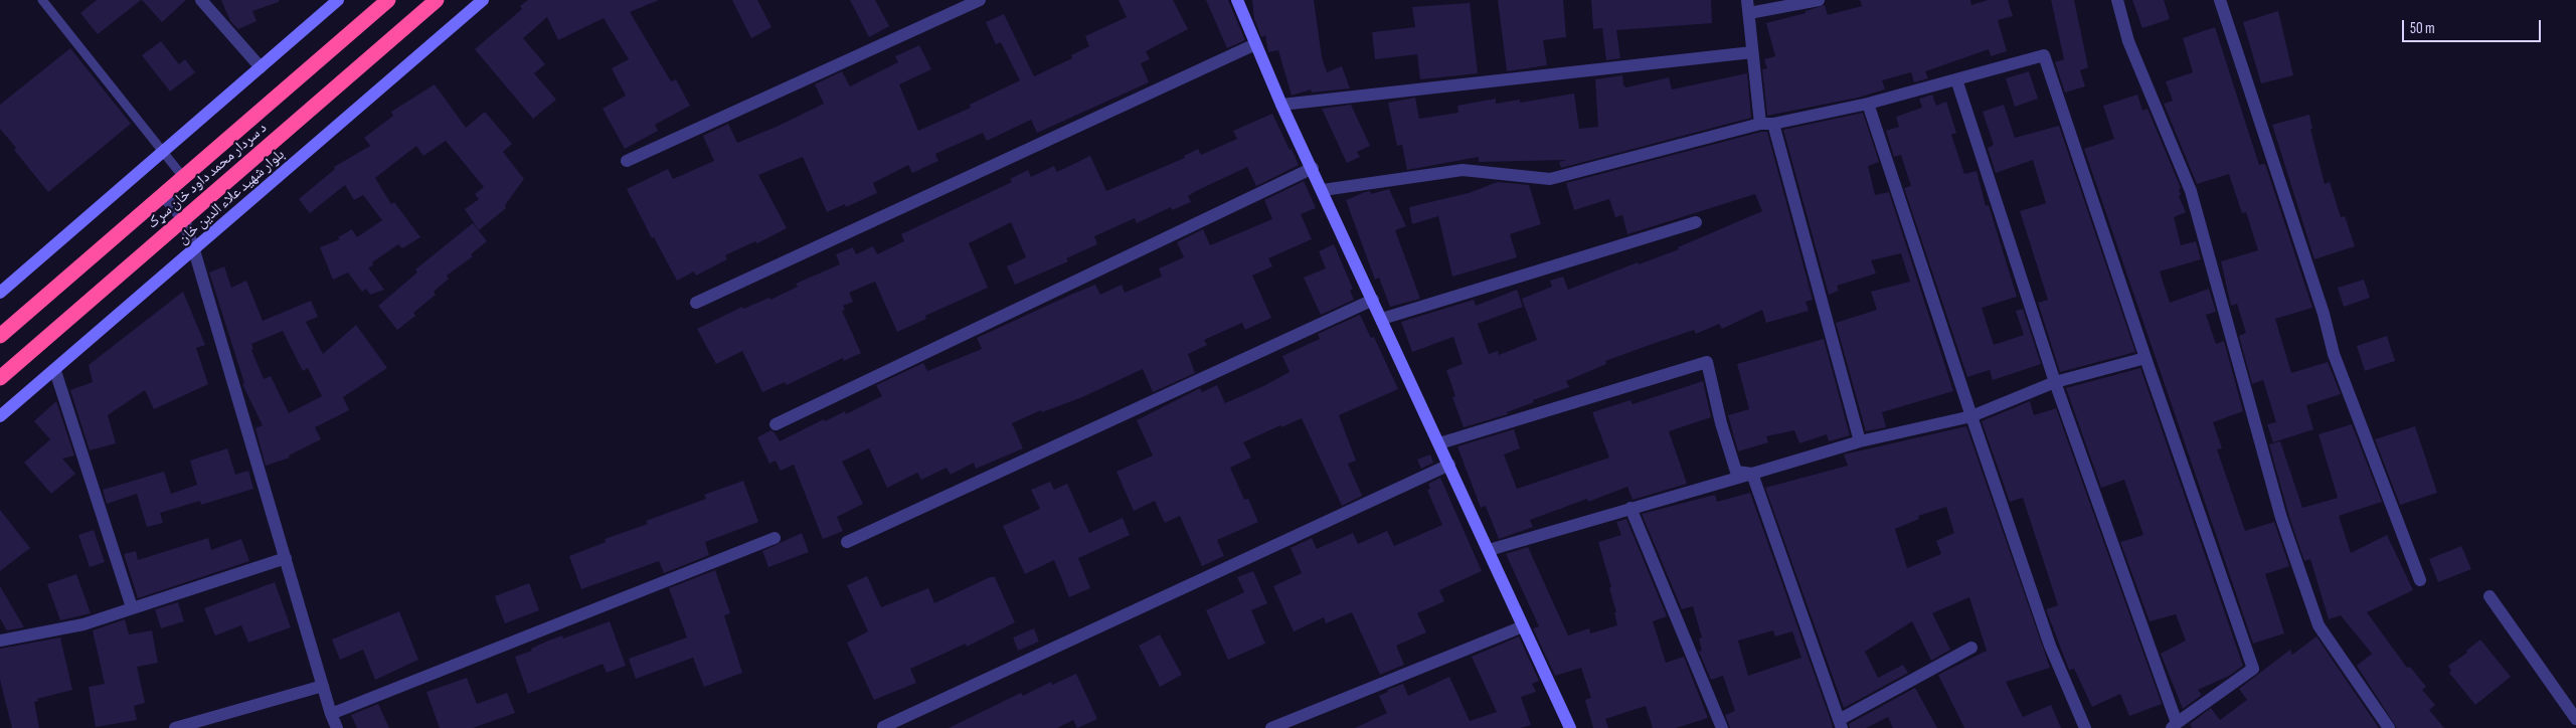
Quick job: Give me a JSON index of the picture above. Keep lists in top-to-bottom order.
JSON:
{
  "streets": {
    "highway": ["د سردار محمد داود خان سړک"],
    "street": ["بلوار شهید علاء الدین خان"]
  },
  "scale_bar": "50 m"
}
